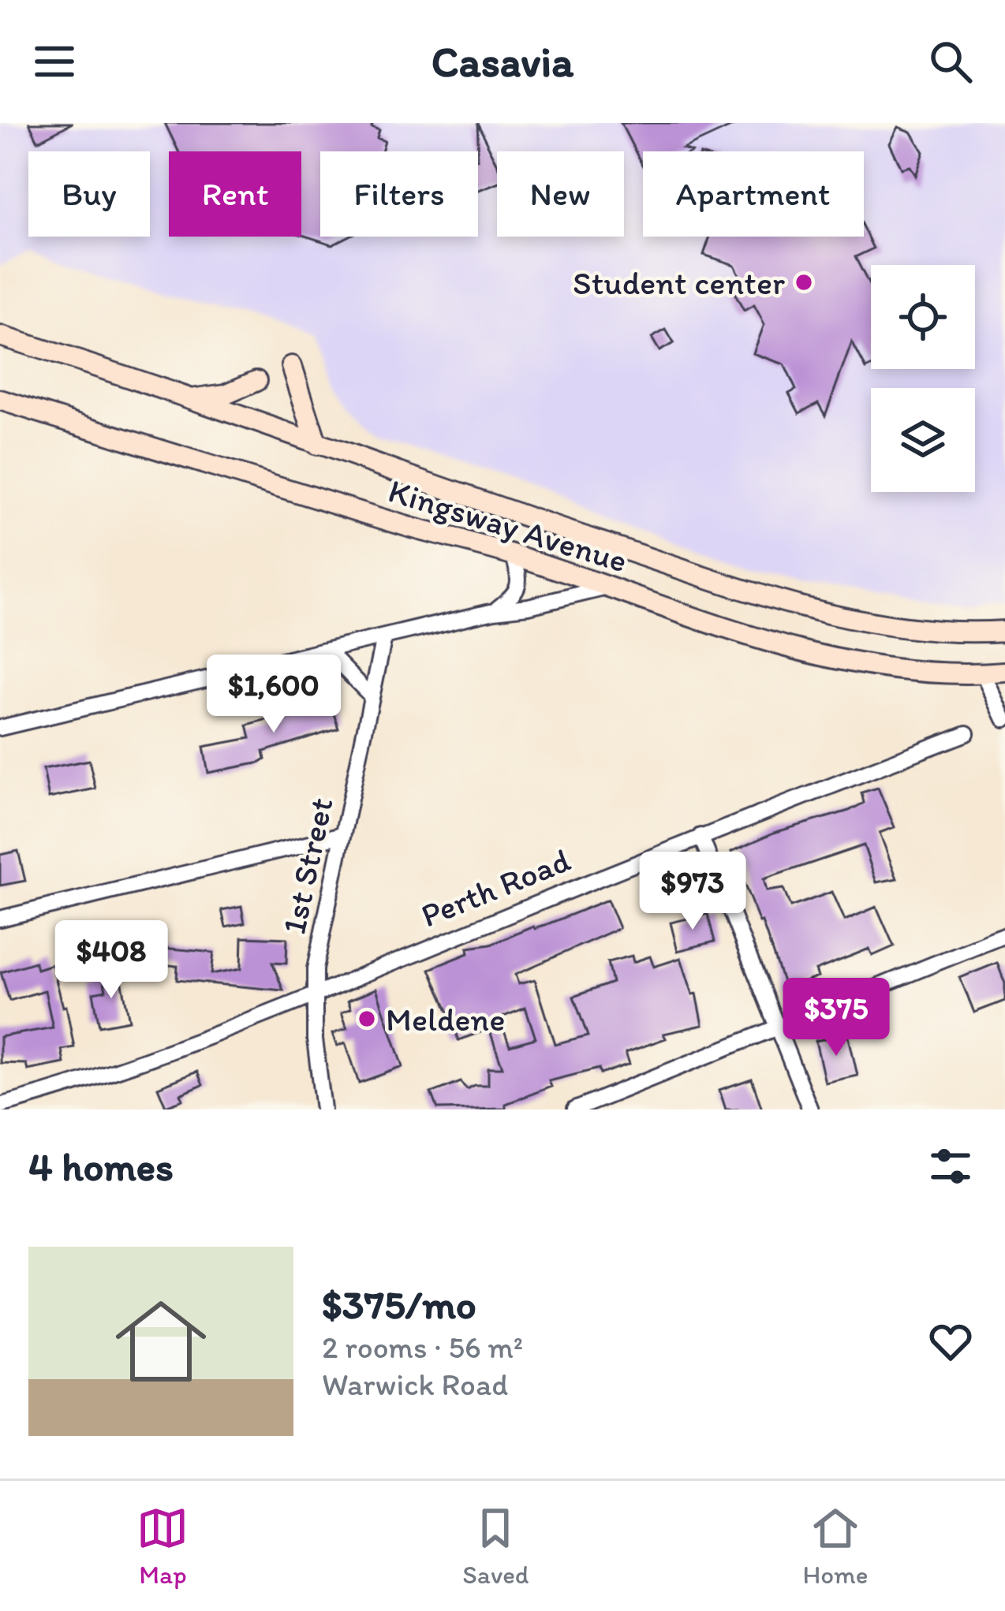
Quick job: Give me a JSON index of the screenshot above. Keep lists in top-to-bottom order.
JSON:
{
  "streets": {
    "main road": ["Kingsway Avenue"],
    "street": ["1st Street", "Perth Road"]
  },
  "crossings": [
    ["1st Street", "Perth Road"]
  ],
  "places": ["Student center", "Meldene"],
  "page": {
    "header": "Casavia",
    "chip": [
      "Buy",
      "Rent",
      "Filters",
      "New",
      "Apartment"
    ],
    "price": [
      "$1,600",
      "$973",
      "$408",
      "$375"
    ],
    "heading": "4 homes",
    "list": [
      {
        "name": "$375/mo",
        "note": "2 rooms · 56 m² · Warwick Road"
      }
    ],
    "tabs": ["Map", "Saved", "Home"]
  }
}
